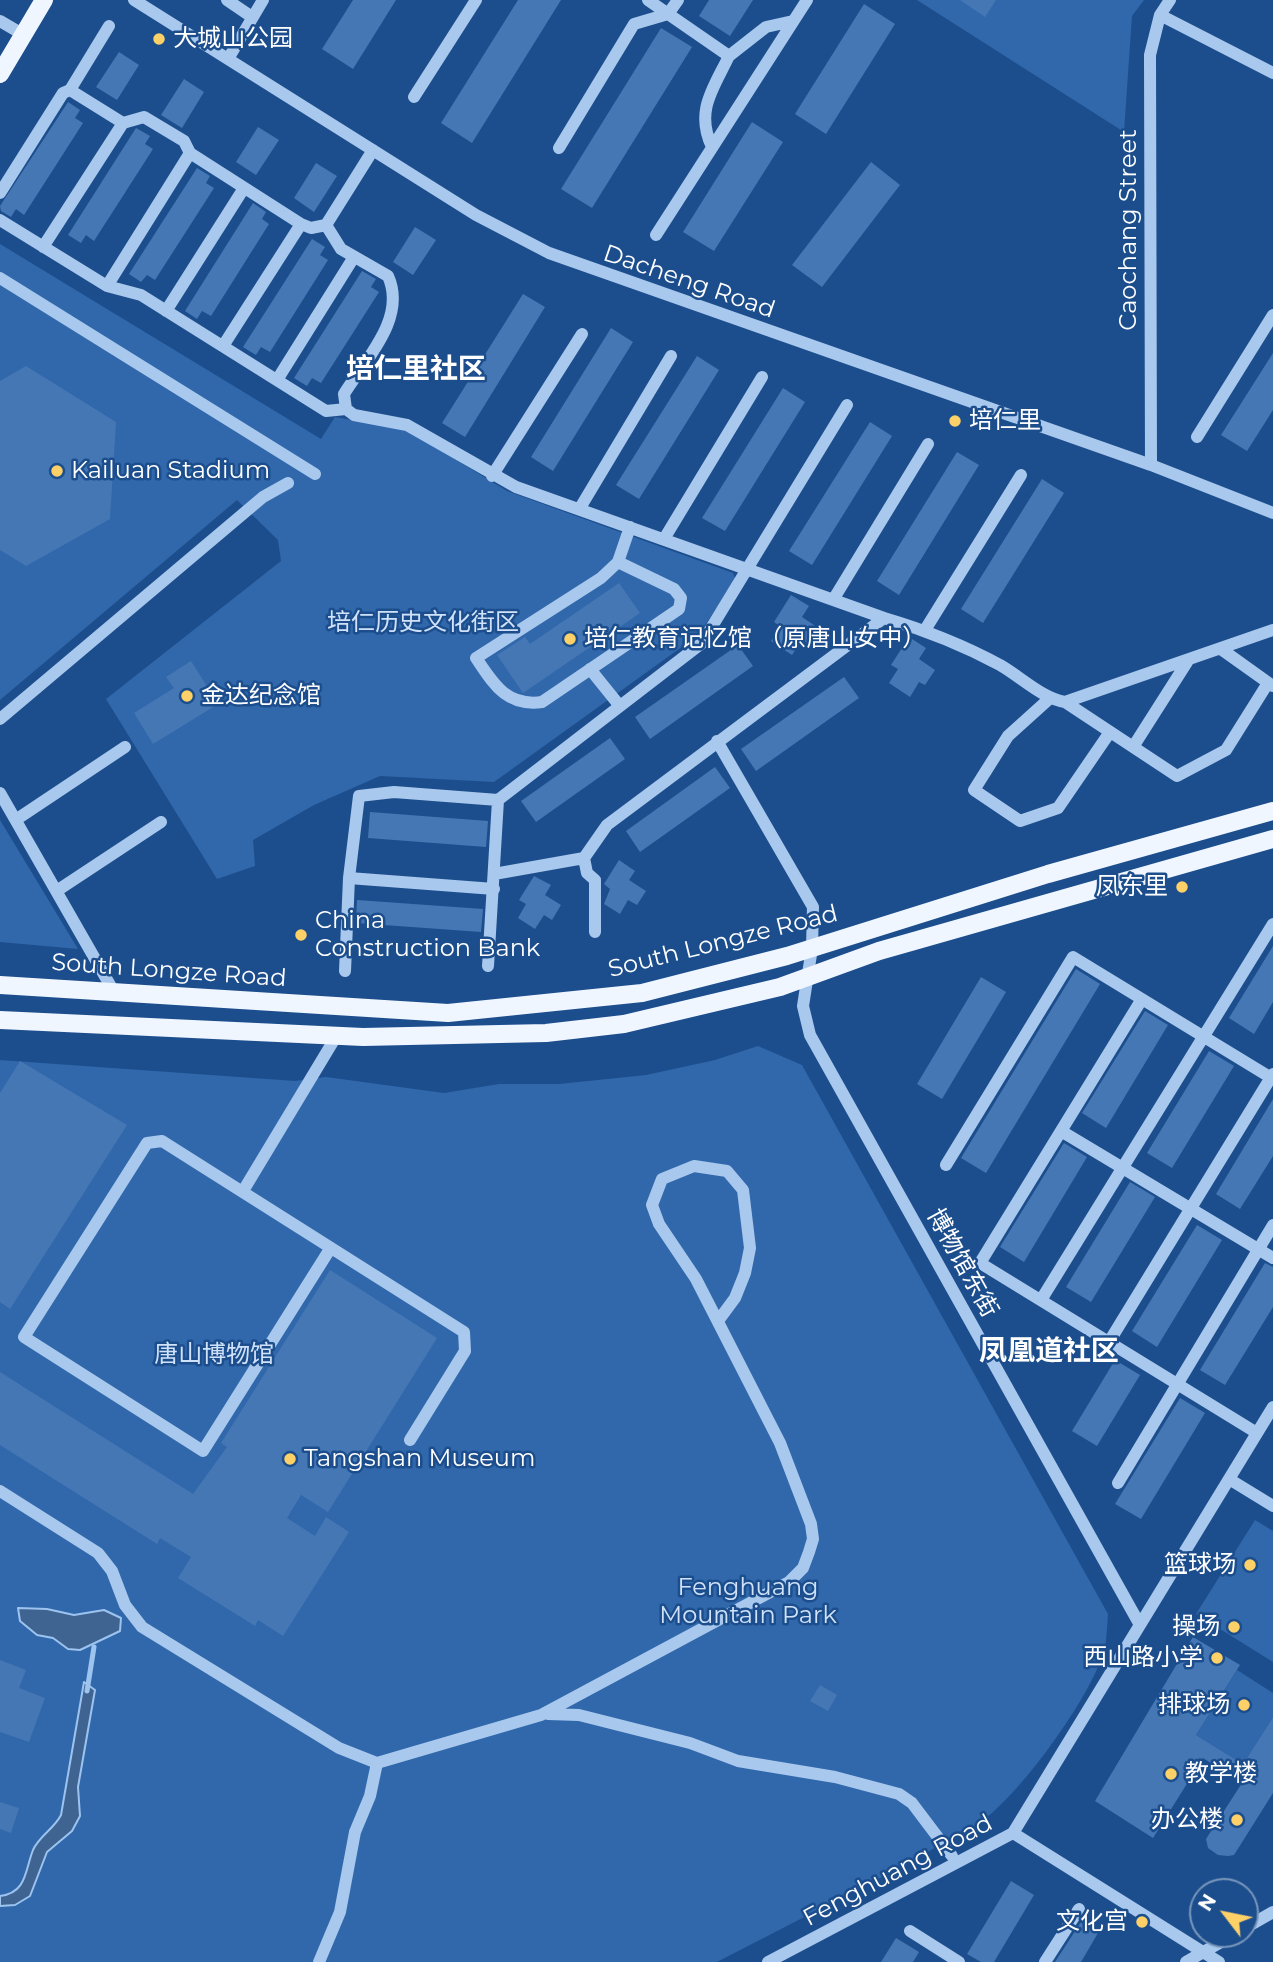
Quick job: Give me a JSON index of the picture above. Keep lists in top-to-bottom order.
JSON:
{
  "streets": {
    "main road": ["South Longze Road"],
    "street": [
      "Caochang Street",
      "Dacheng Road",
      "博物馆东街",
      "Fenghuang Road"
    ]
  },
  "crossings": [
    ["Caochang Street", "Dacheng Road"],
    ["South Longze Road", "博物馆东街"],
    ["博物馆东街", "Fenghuang Road"]
  ],
  "districts": ["培仁里社区", "凤凰道社区"],
  "parks": ["培仁历史文化街区", "唐山博物馆", "Fenghuang Mountain Park"],
  "places": [
    "大城山公园",
    "培仁里",
    "Kailuan Stadium",
    "培仁教育记忆馆 （原唐山女中）",
    "金达纪念馆",
    "凤东里",
    "China Construction Bank",
    "Tangshan Museum",
    "篮球场",
    "操场",
    "西山路小学",
    "排球场",
    "教学楼",
    "办公楼",
    "文化宫"
  ],
  "north": "top left"
}
